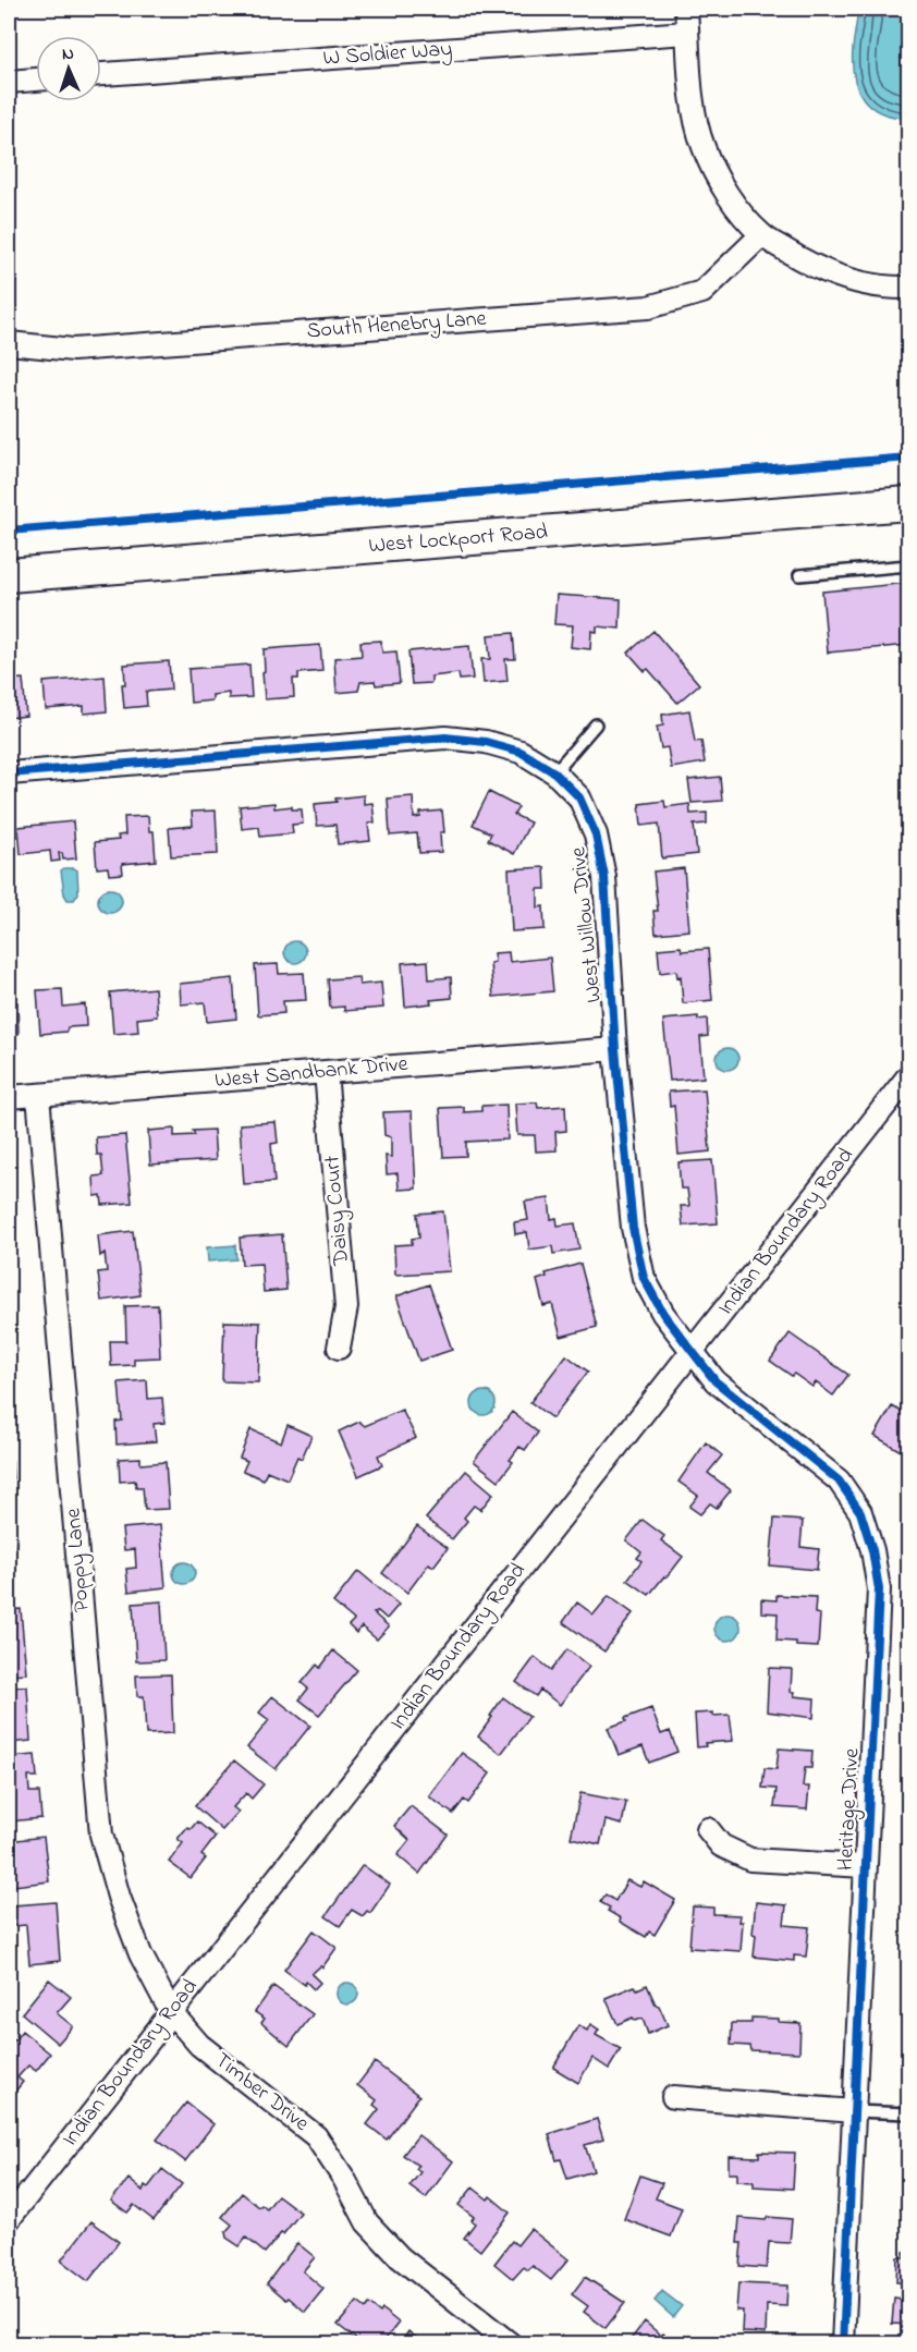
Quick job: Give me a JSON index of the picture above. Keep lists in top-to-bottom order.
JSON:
{
  "streets": {
    "main road": ["West Lockport Road"],
    "street": [
      "W Soldier Way",
      "South Henebry Lane",
      "West Willow Drive",
      "West Sandbank Drive",
      "Daisy Court",
      "Indian Boundary Road",
      "Poppy Lane",
      "Heritage Drive",
      "Timber Drive"
    ]
  },
  "crossings": [
    ["West Willow Drive", "West Sandbank Drive"],
    ["West Willow Drive", "Indian Boundary Road"],
    ["West Willow Drive", "Heritage Drive"],
    ["West Sandbank Drive", "Daisy Court"],
    ["West Sandbank Drive", "Poppy Lane"],
    ["Indian Boundary Road", "Poppy Lane"],
    ["Indian Boundary Road", "Heritage Drive"],
    ["Indian Boundary Road", "Timber Drive"],
    ["Poppy Lane", "Timber Drive"]
  ],
  "north": "top"
}
